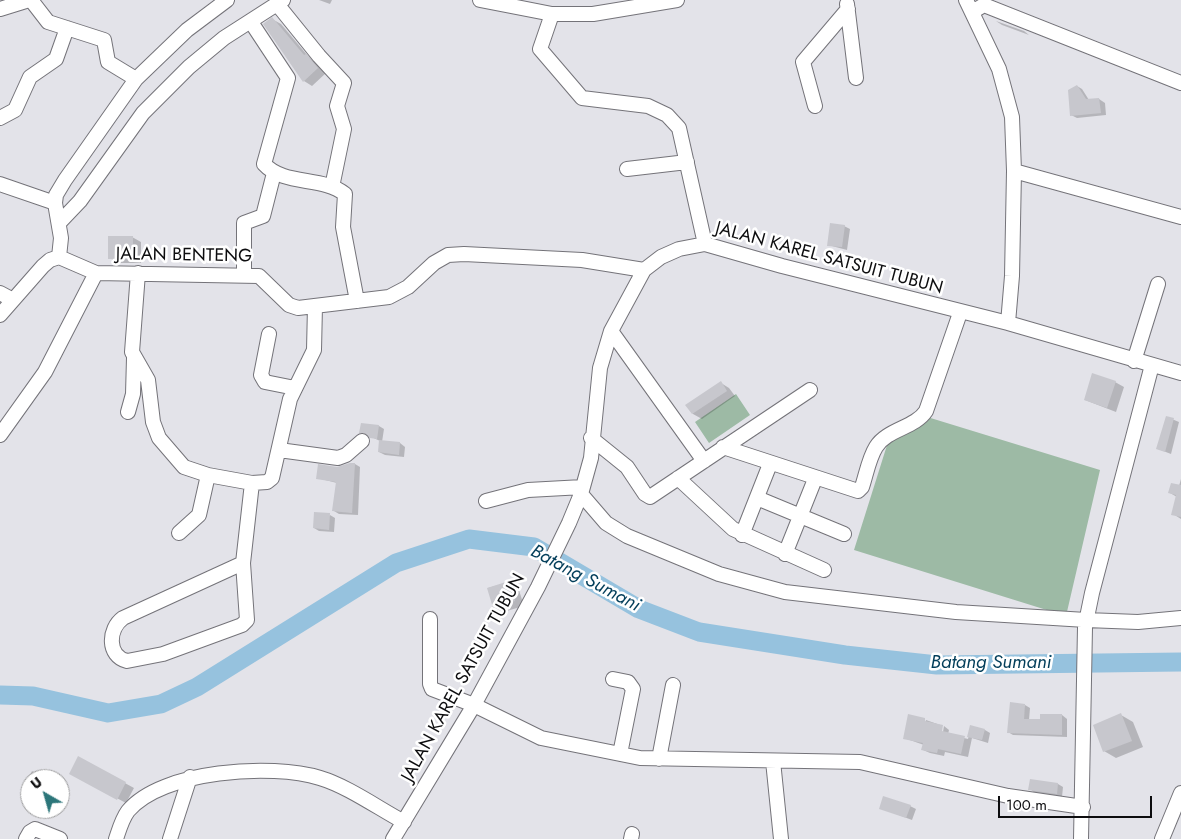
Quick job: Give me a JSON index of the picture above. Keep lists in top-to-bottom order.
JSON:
{
  "streets": {
    "street": ["JALAN BENTENG", "JALAN KAREL SATSUIT TUBUN"]
  },
  "crossings": [
    ["JALAN BENTENG", "JALAN KAREL SATSUIT TUBUN"]
  ],
  "water": ["Batang Sumani"],
  "scale_bar": "100 m",
  "north": "top left"
}
